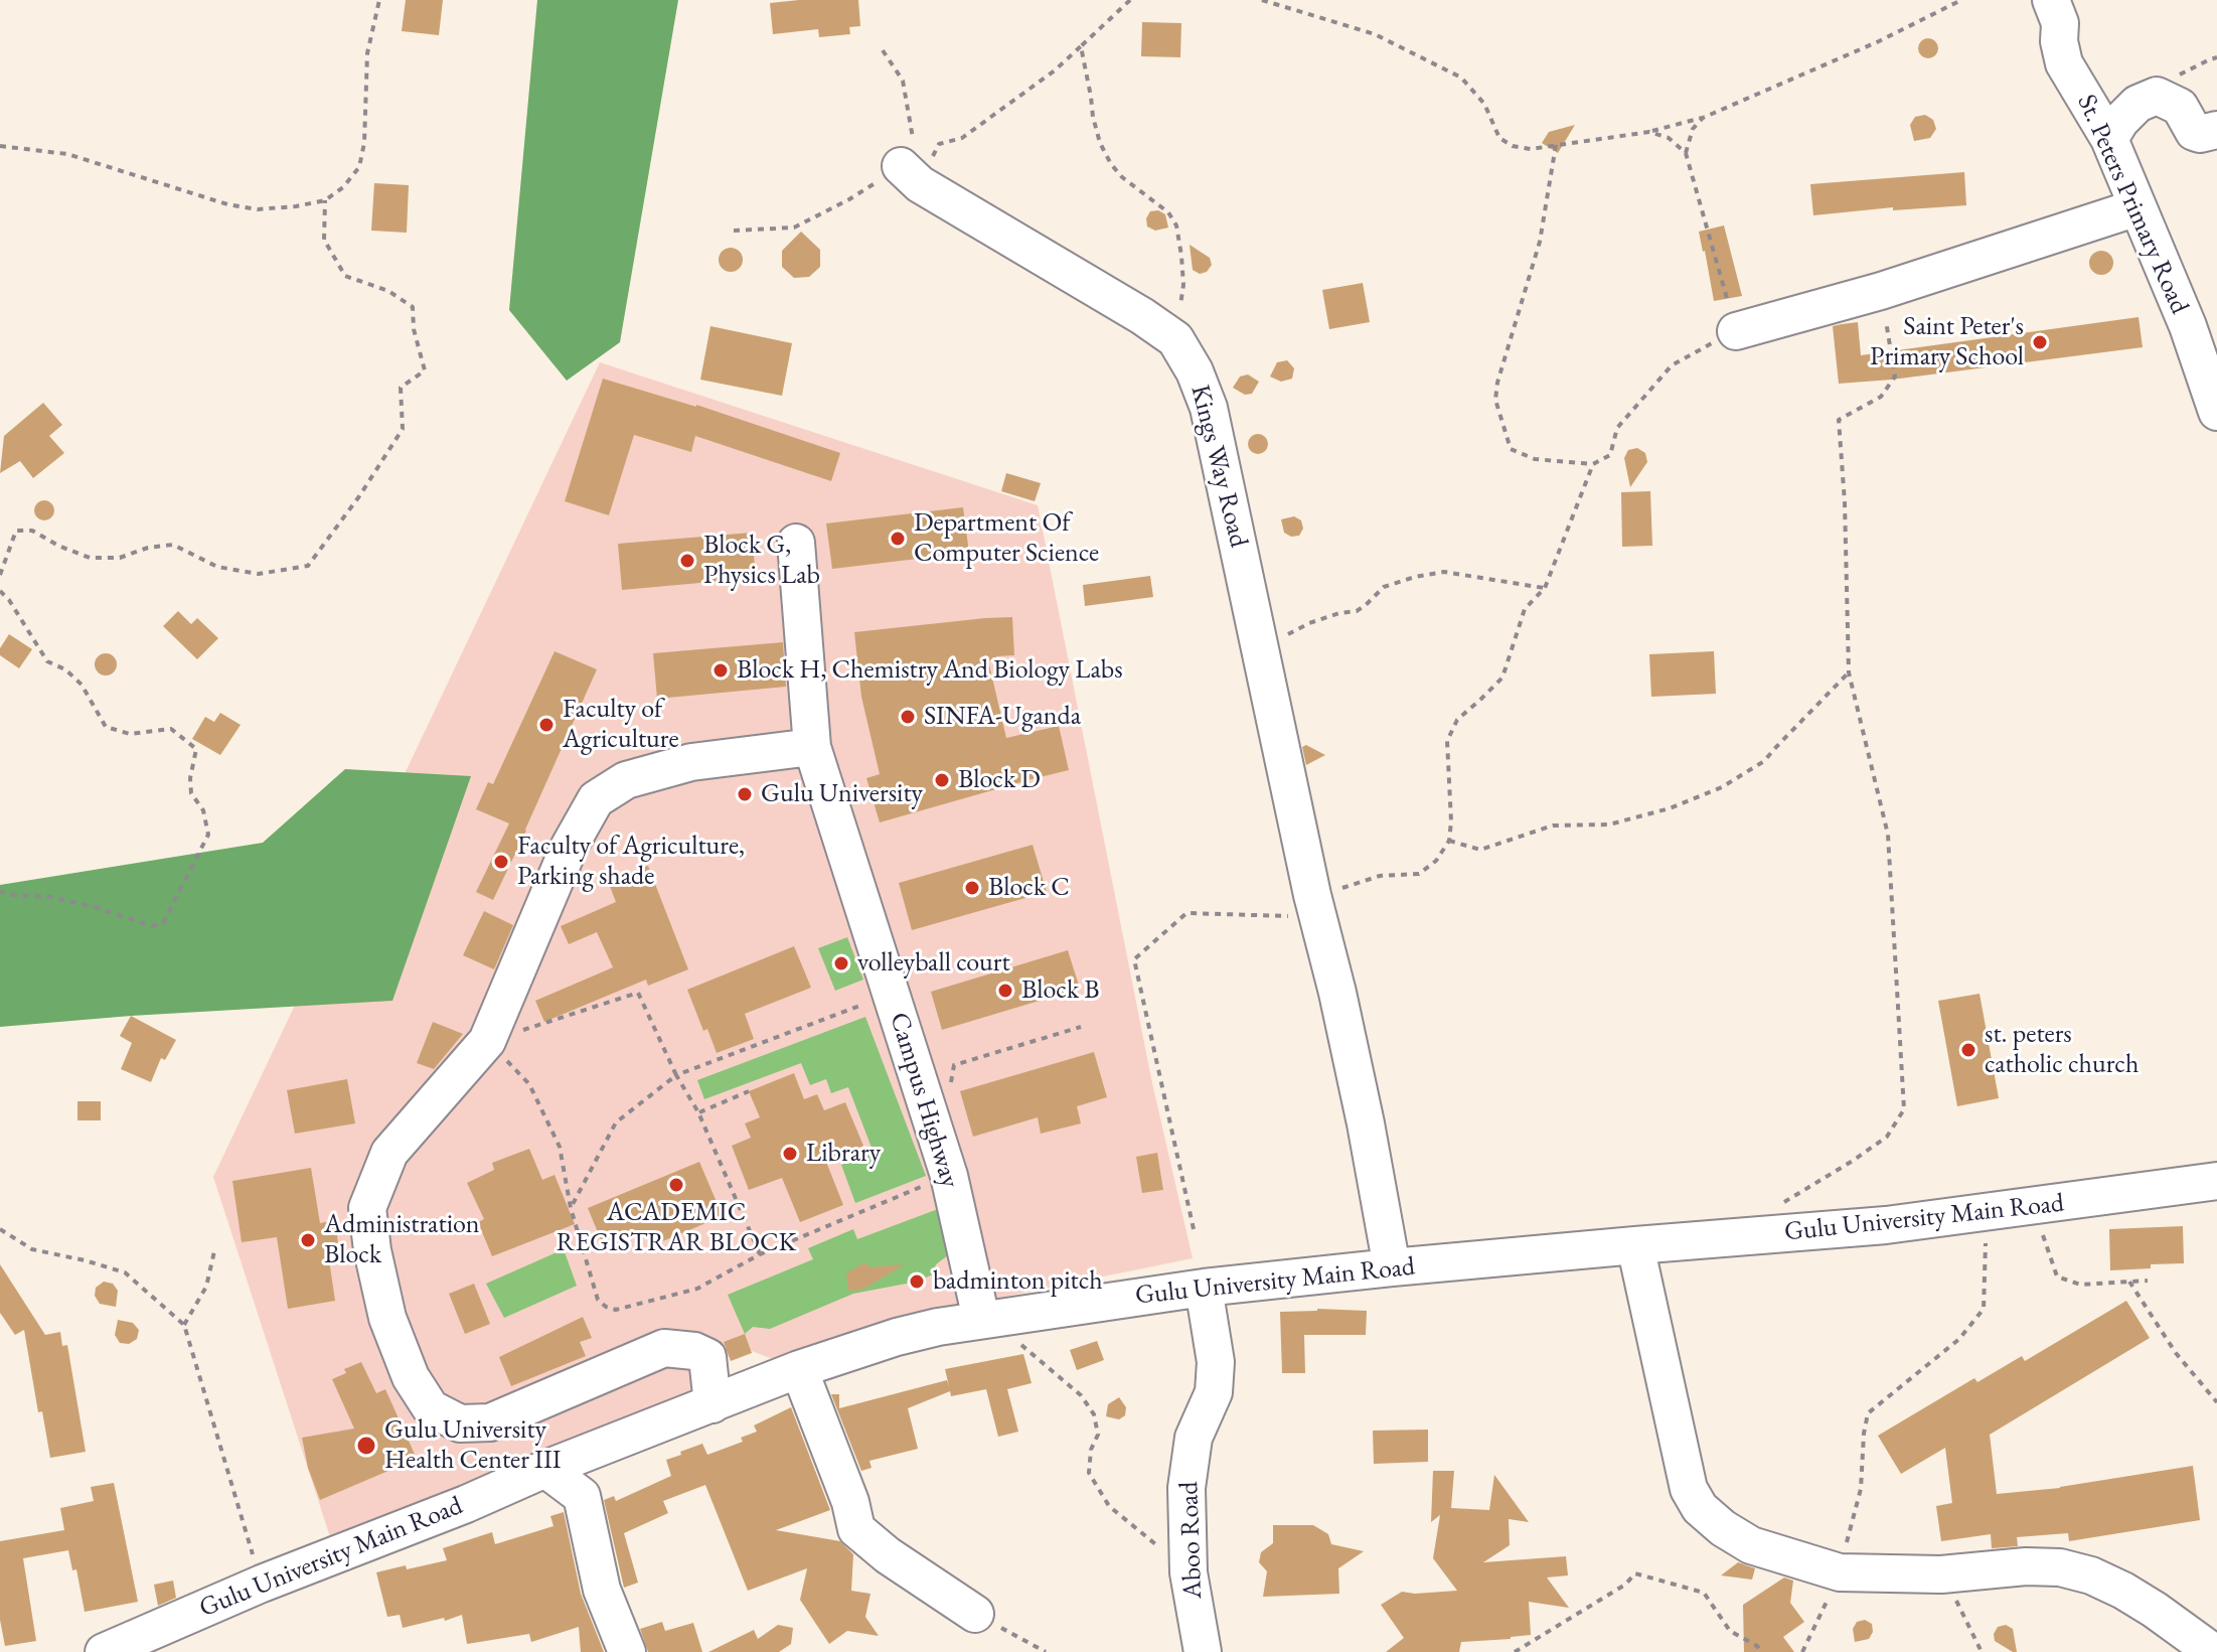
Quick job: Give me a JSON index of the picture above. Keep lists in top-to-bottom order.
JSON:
{
  "streets": {
    "street": [
      "St. Peters Primary Road",
      "Kings Way Road",
      "Campus Highway",
      "Gulu University Main Road",
      "Aboo Road"
    ]
  },
  "crossings": [
    ["Kings Way Road", "Gulu University Main Road"],
    ["Campus Highway", "Gulu University Main Road"],
    ["Gulu University Main Road", "Aboo Road"]
  ],
  "places": [
    "Saint Peter's Primary School",
    "Department Of Computer Science",
    "Block G, Physics Lab",
    "Block H, Chemistry And Biology Labs",
    "SINFA-Uganda",
    "Faculty of Agriculture",
    "Block D",
    "Gulu University",
    "Faculty of Agriculture, Parking shade",
    "Block C",
    "volleyball court",
    "Block B",
    "st. peters catholic church",
    "Library",
    "ACADEMIC REGISTRAR BLOCK",
    "Administration Block",
    "badminton pitch",
    "Gulu University Health Center III"
  ]
}
